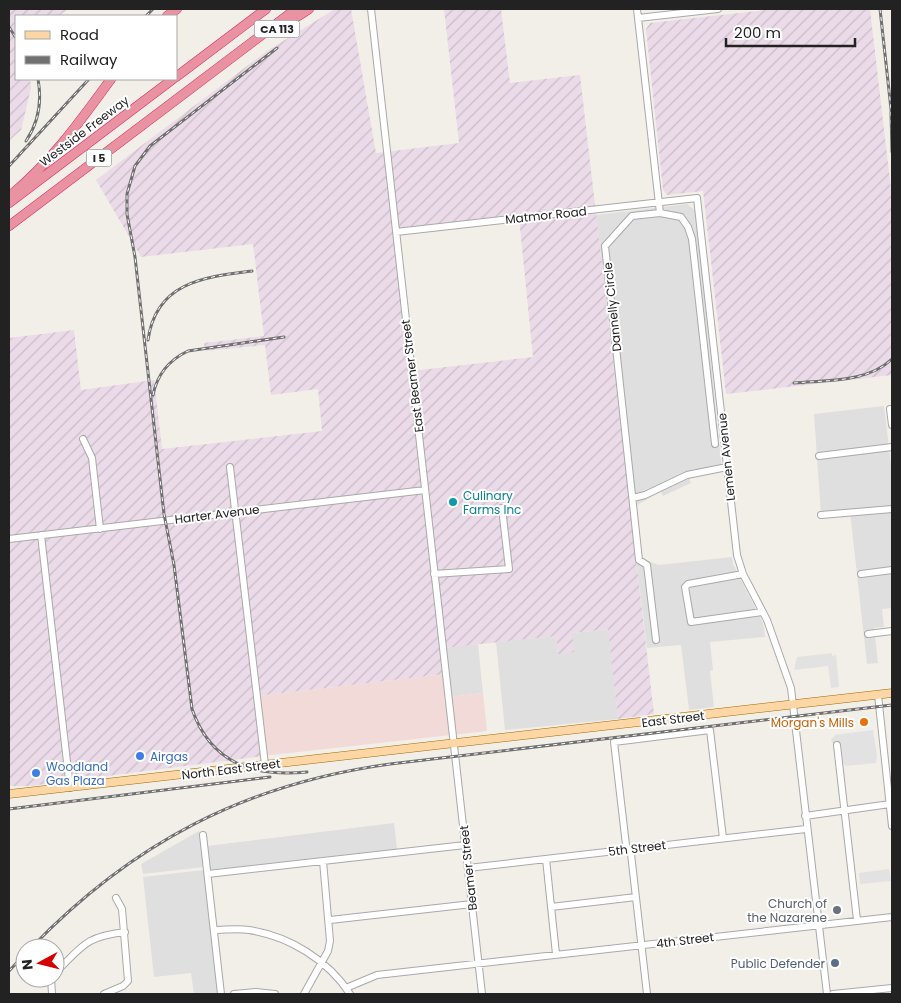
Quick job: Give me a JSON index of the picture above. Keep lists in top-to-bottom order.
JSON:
{
  "streets": {
    "highway": ["CA 113", "Westside Freeway", "I 5"],
    "main road": ["East Street", "North East Street"],
    "street": [
      "Matmor Road",
      "Dannelly Circle",
      "East Beamer Street",
      "Lemen Avenue",
      "Harter Avenue",
      "5th Street",
      "Beamer Street",
      "4th Street"
    ]
  },
  "crossings": [
    ["CA 113", "I 5"],
    ["Matmor Road", "East Beamer Street"],
    ["Matmor Road", "Lemen Avenue"],
    ["East Beamer Street", "Harter Avenue"],
    ["East Beamer Street", "East Street"],
    ["East Beamer Street", "North East Street"],
    ["East Beamer Street", "Beamer Street"],
    ["Lemen Avenue", "East Street"],
    ["Lemen Avenue", "5th Street"],
    ["Lemen Avenue", "4th Street"],
    ["East Street", "North East Street"],
    ["East Street", "Beamer Street"],
    ["North East Street", "Beamer Street"],
    ["5th Street", "Beamer Street"],
    ["Beamer Street", "4th Street"]
  ],
  "places": [
    "Culinary Farms Inc",
    "Morgan's Mills",
    "Airgas",
    "Woodland Gas Plaza",
    "Church of the Nazarene",
    "Public Defender"
  ],
  "legend": ["Road", "Railway"],
  "scale_bar": "200 m",
  "north": "left"
}
